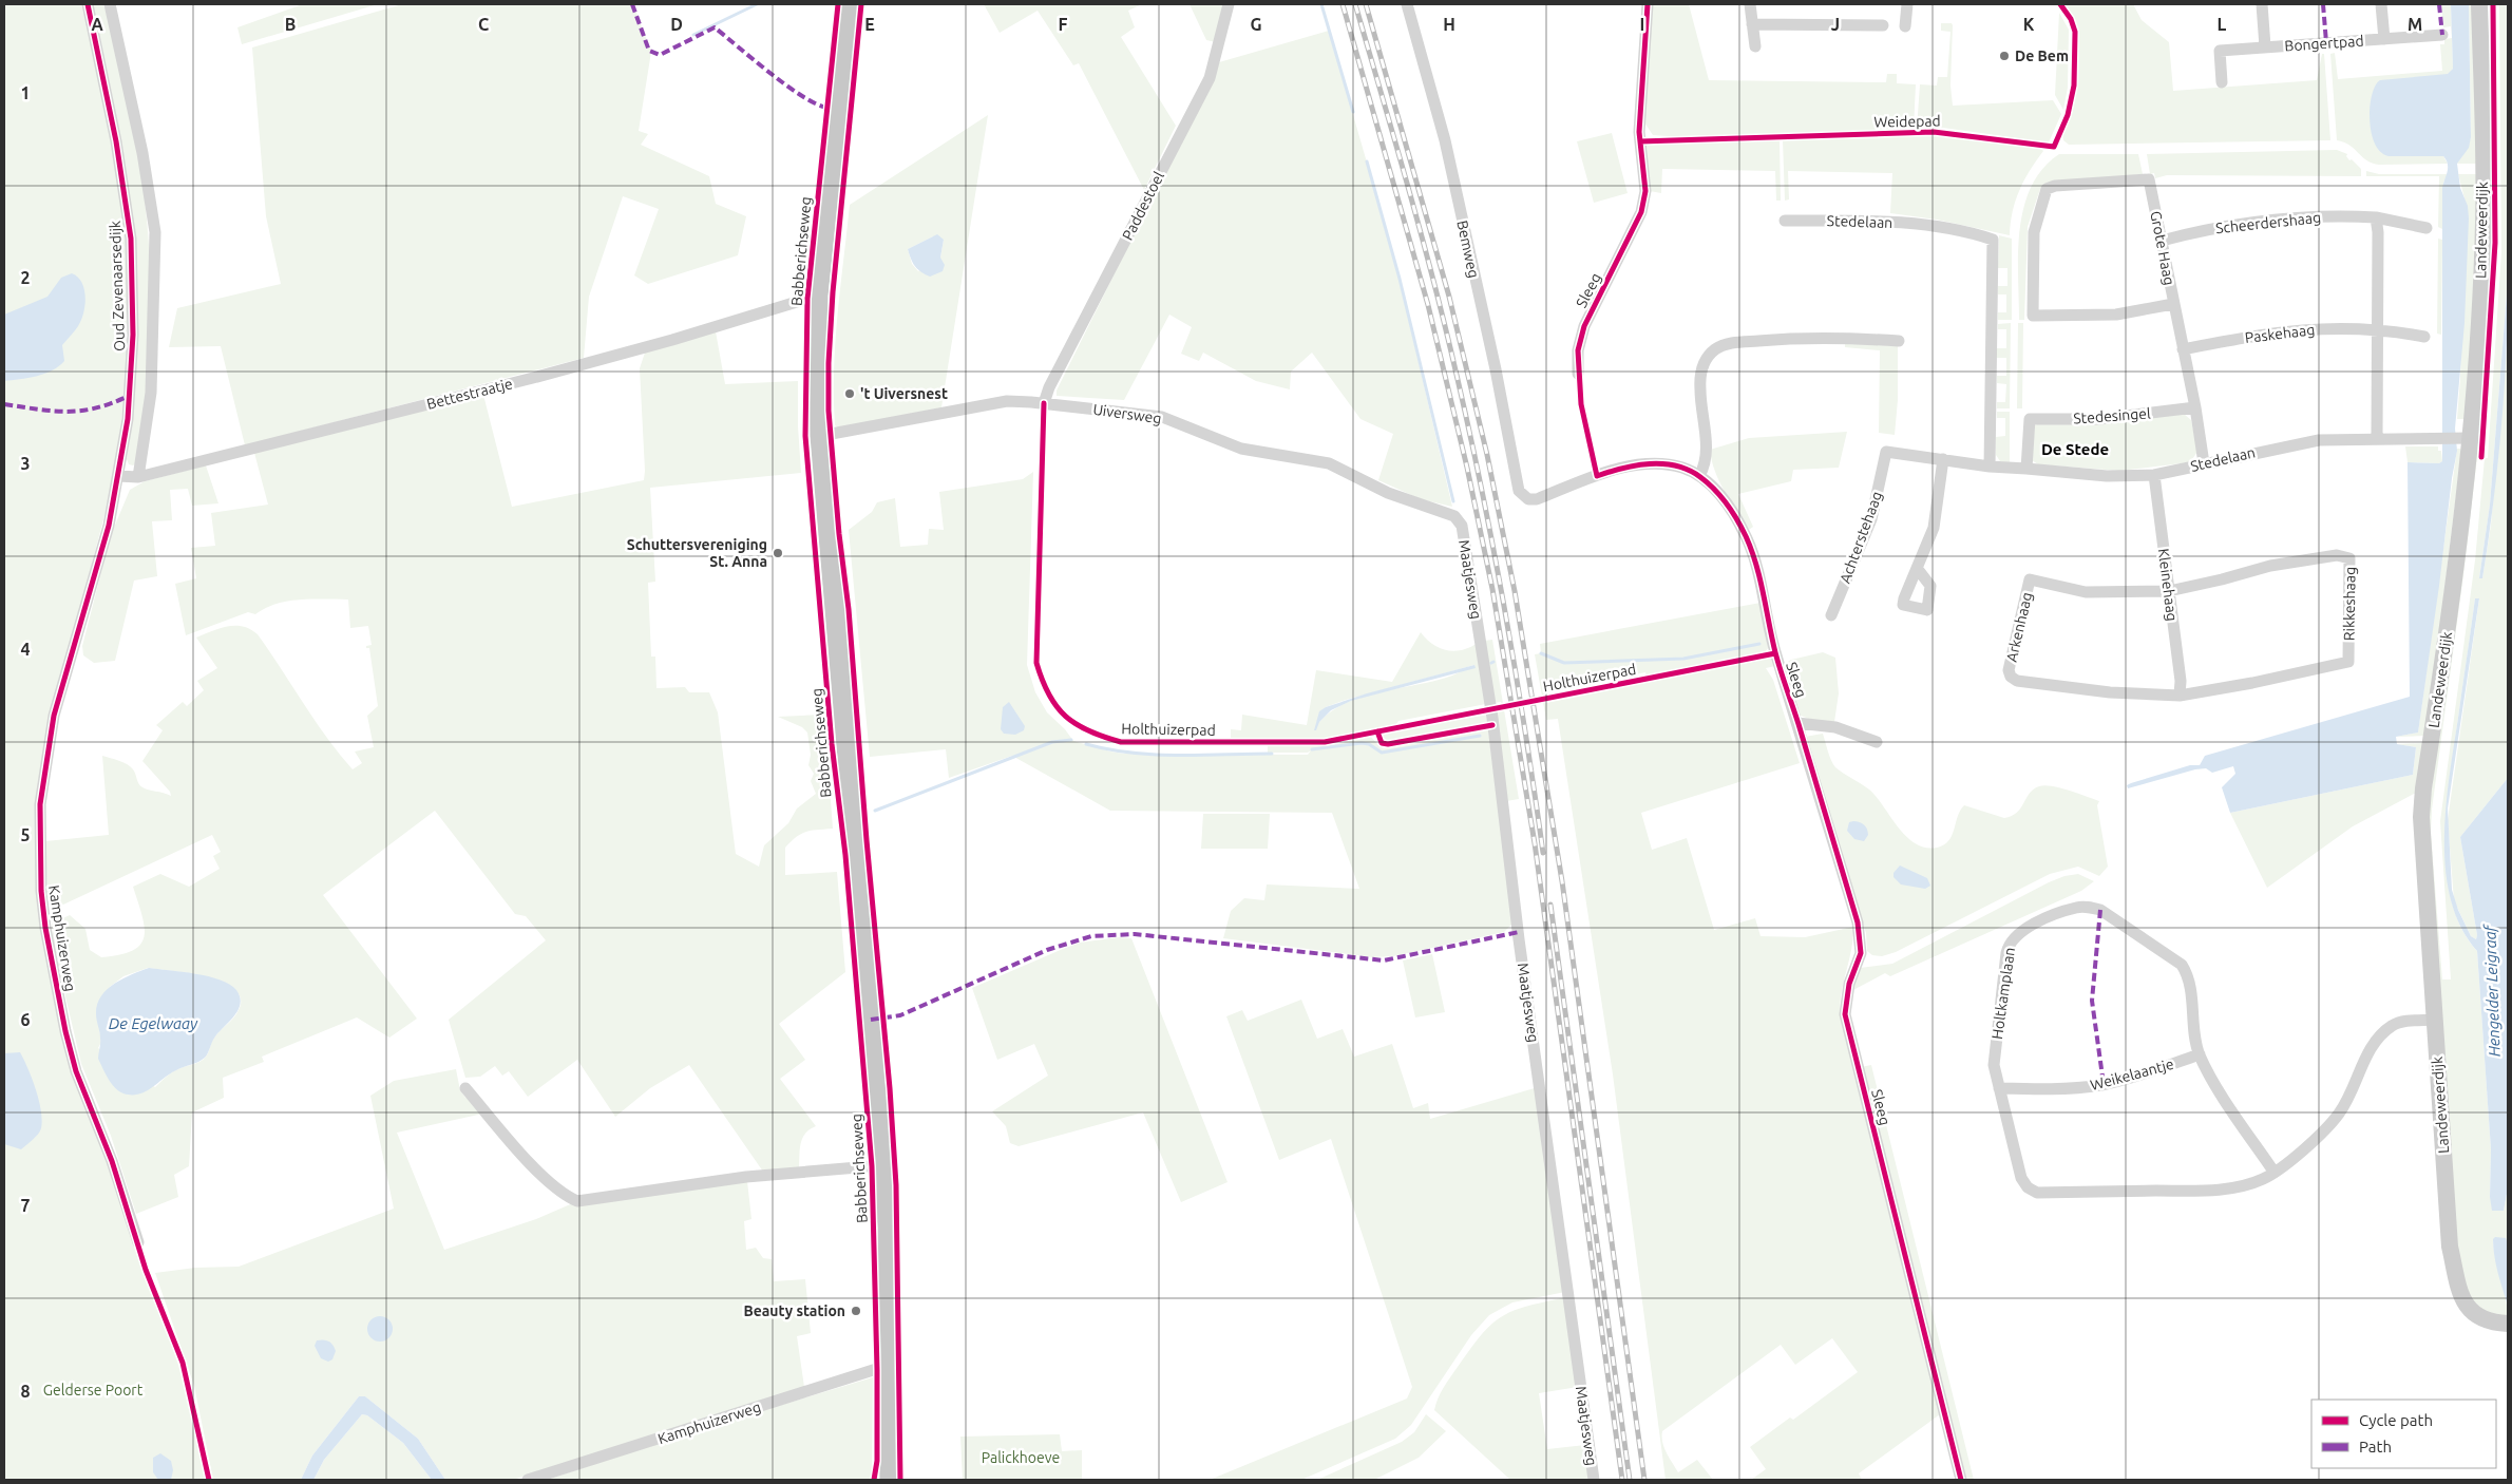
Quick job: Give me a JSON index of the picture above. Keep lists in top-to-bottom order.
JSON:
{
  "streets": {
    "main road": ["Babberichseweg"],
    "street": [
      "Bongertpad",
      "Paddestoel",
      "Stedelaan",
      "Scheerdershaag",
      "Landeweerdijk",
      "Grote Haag",
      "Bemweg",
      "Oud Zevenaarsedijk",
      "Sleeg",
      "Paskehaag",
      "Bettestraatje",
      "Uiversweg",
      "Stedesingel",
      "Achterstehaag",
      "Maatjesweg",
      "Kleinehaag",
      "Rikkeshaag",
      "Arkenhaag",
      "Kamphuizerweg",
      "Holtkamplaan",
      "Weikelaantje"
    ],
    "cycle path": ["Weidepad", "Holthuizerpad"]
  },
  "crossings": [
    ["Paddestoel", "Uiversweg"],
    ["Stedelaan", "Landeweerdijk"],
    ["Stedelaan", "Stedesingel"],
    ["Stedelaan", "Achterstehaag"],
    ["Stedelaan", "Kleinehaag"],
    ["Scheerdershaag", "Grote Haag"],
    ["Grote Haag", "Paskehaag"],
    ["Bemweg", "Sleeg"],
    ["Babberichseweg", "Bettestraatje"],
    ["Babberichseweg", "Uiversweg"],
    ["Babberichseweg", "Kamphuizerweg"],
    ["Oud Zevenaarsedijk", "Bettestraatje"],
    ["Oud Zevenaarsedijk", "Kamphuizerweg"],
    ["Bettestraatje", "Kamphuizerweg"],
    ["Uiversweg", "Maatjesweg"],
    ["Stedesingel", "Achterstehaag"],
    ["Kleinehaag", "Rikkeshaag"],
    ["Kleinehaag", "Arkenhaag"],
    ["Rikkeshaag", "Arkenhaag"],
    ["Holtkamplaan", "Weikelaantje"]
  ],
  "districts": ["De Stede"],
  "water": ["Hengelder Leigraaf", "De Egelwaay"],
  "parks": ["Gelderse Poort", "Palickhoeve"],
  "places": [
    "De Bem",
    "'t Uiversnest",
    "Schuttersvereniging St. Anna",
    "Beauty station"
  ],
  "legend": ["Cycle path", "Path"],
  "grid": {
    "columns": [
      "A",
      "B",
      "C",
      "D",
      "E",
      "F",
      "G",
      "H",
      "I",
      "J",
      "K",
      "L",
      "M"
    ],
    "rows": [
      "1",
      "2",
      "3",
      "4",
      "5",
      "6",
      "7",
      "8"
    ]
  }
}
